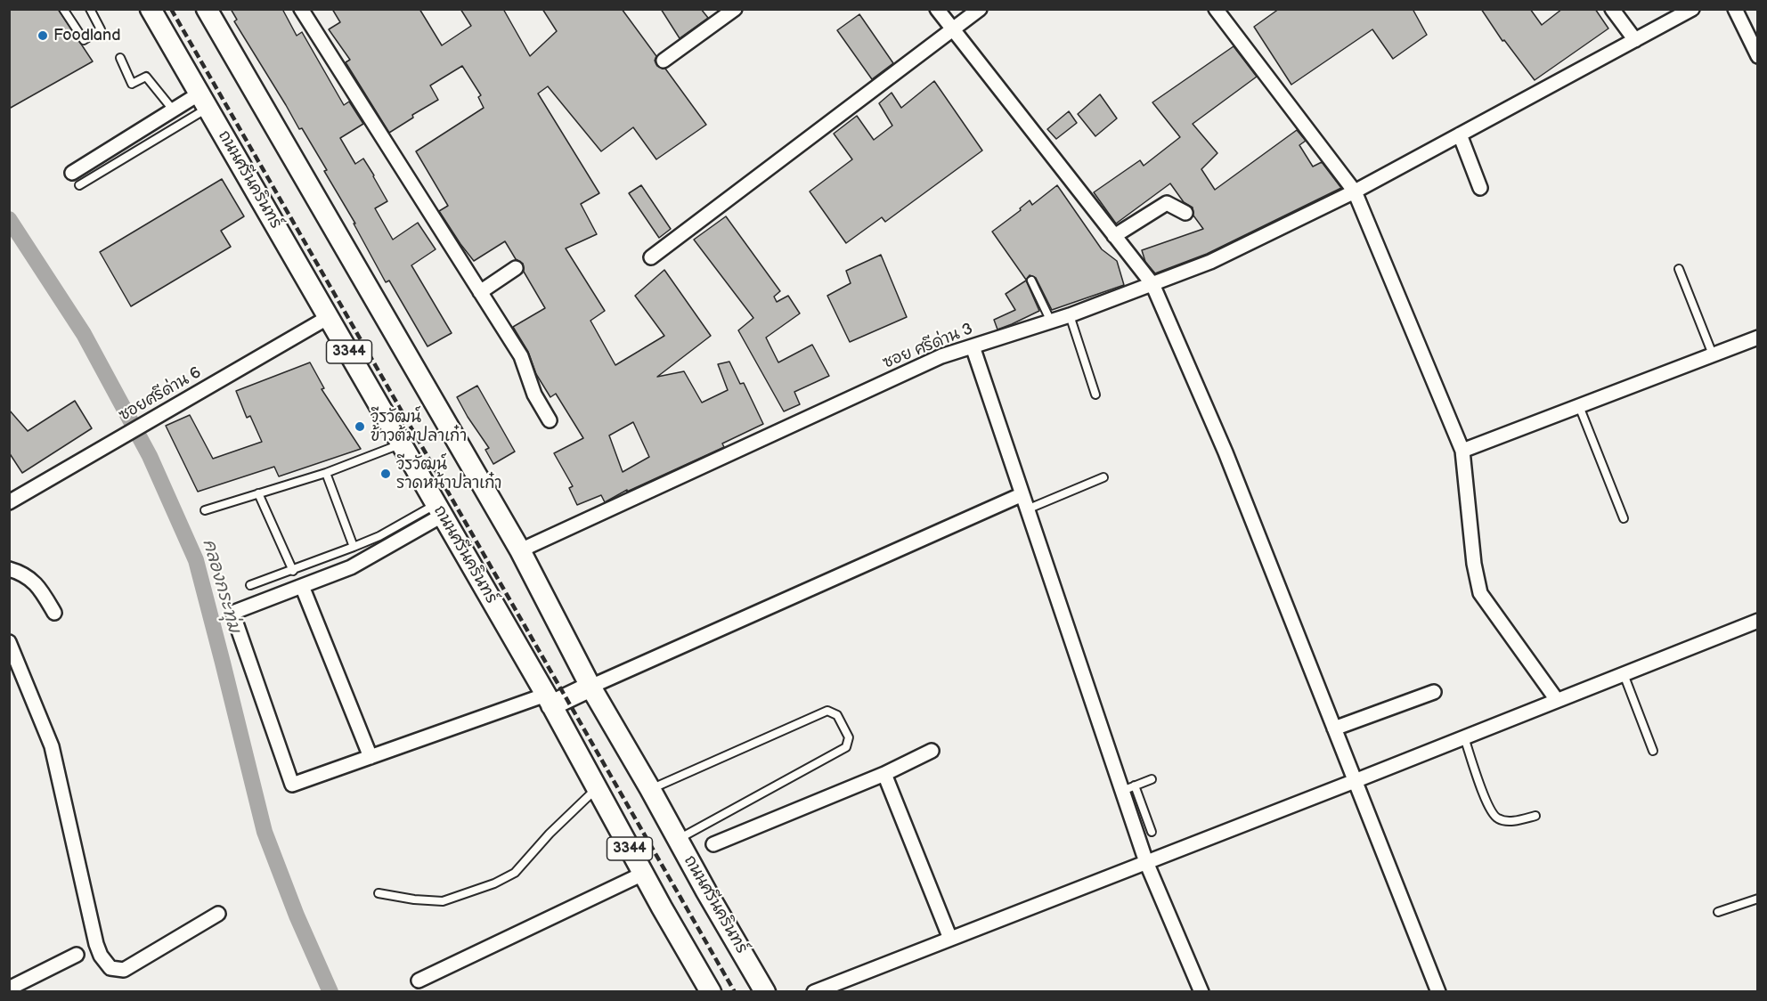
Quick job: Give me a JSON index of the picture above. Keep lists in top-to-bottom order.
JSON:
{
  "streets": {
    "main road": ["ถนนศรีนครินทร์", "3344"],
    "street": ["ซอย ศรีด่าน 3", "ซอยศรีด่าน 6"]
  },
  "crossings": [
    ["ถนนศรีนครินทร์", "ซอย ศรีด่าน 3"],
    ["ถนนศรีนครินทร์", "ซอยศรีด่าน 6"]
  ],
  "water": ["คลองกระทุ่ม"],
  "places": ["Foodland", "วีรวัฒน์ ข้าวต้มปลาเก๋า", "วีรวัฒน์ ราดหน้าปลาเก๋า"]
}
